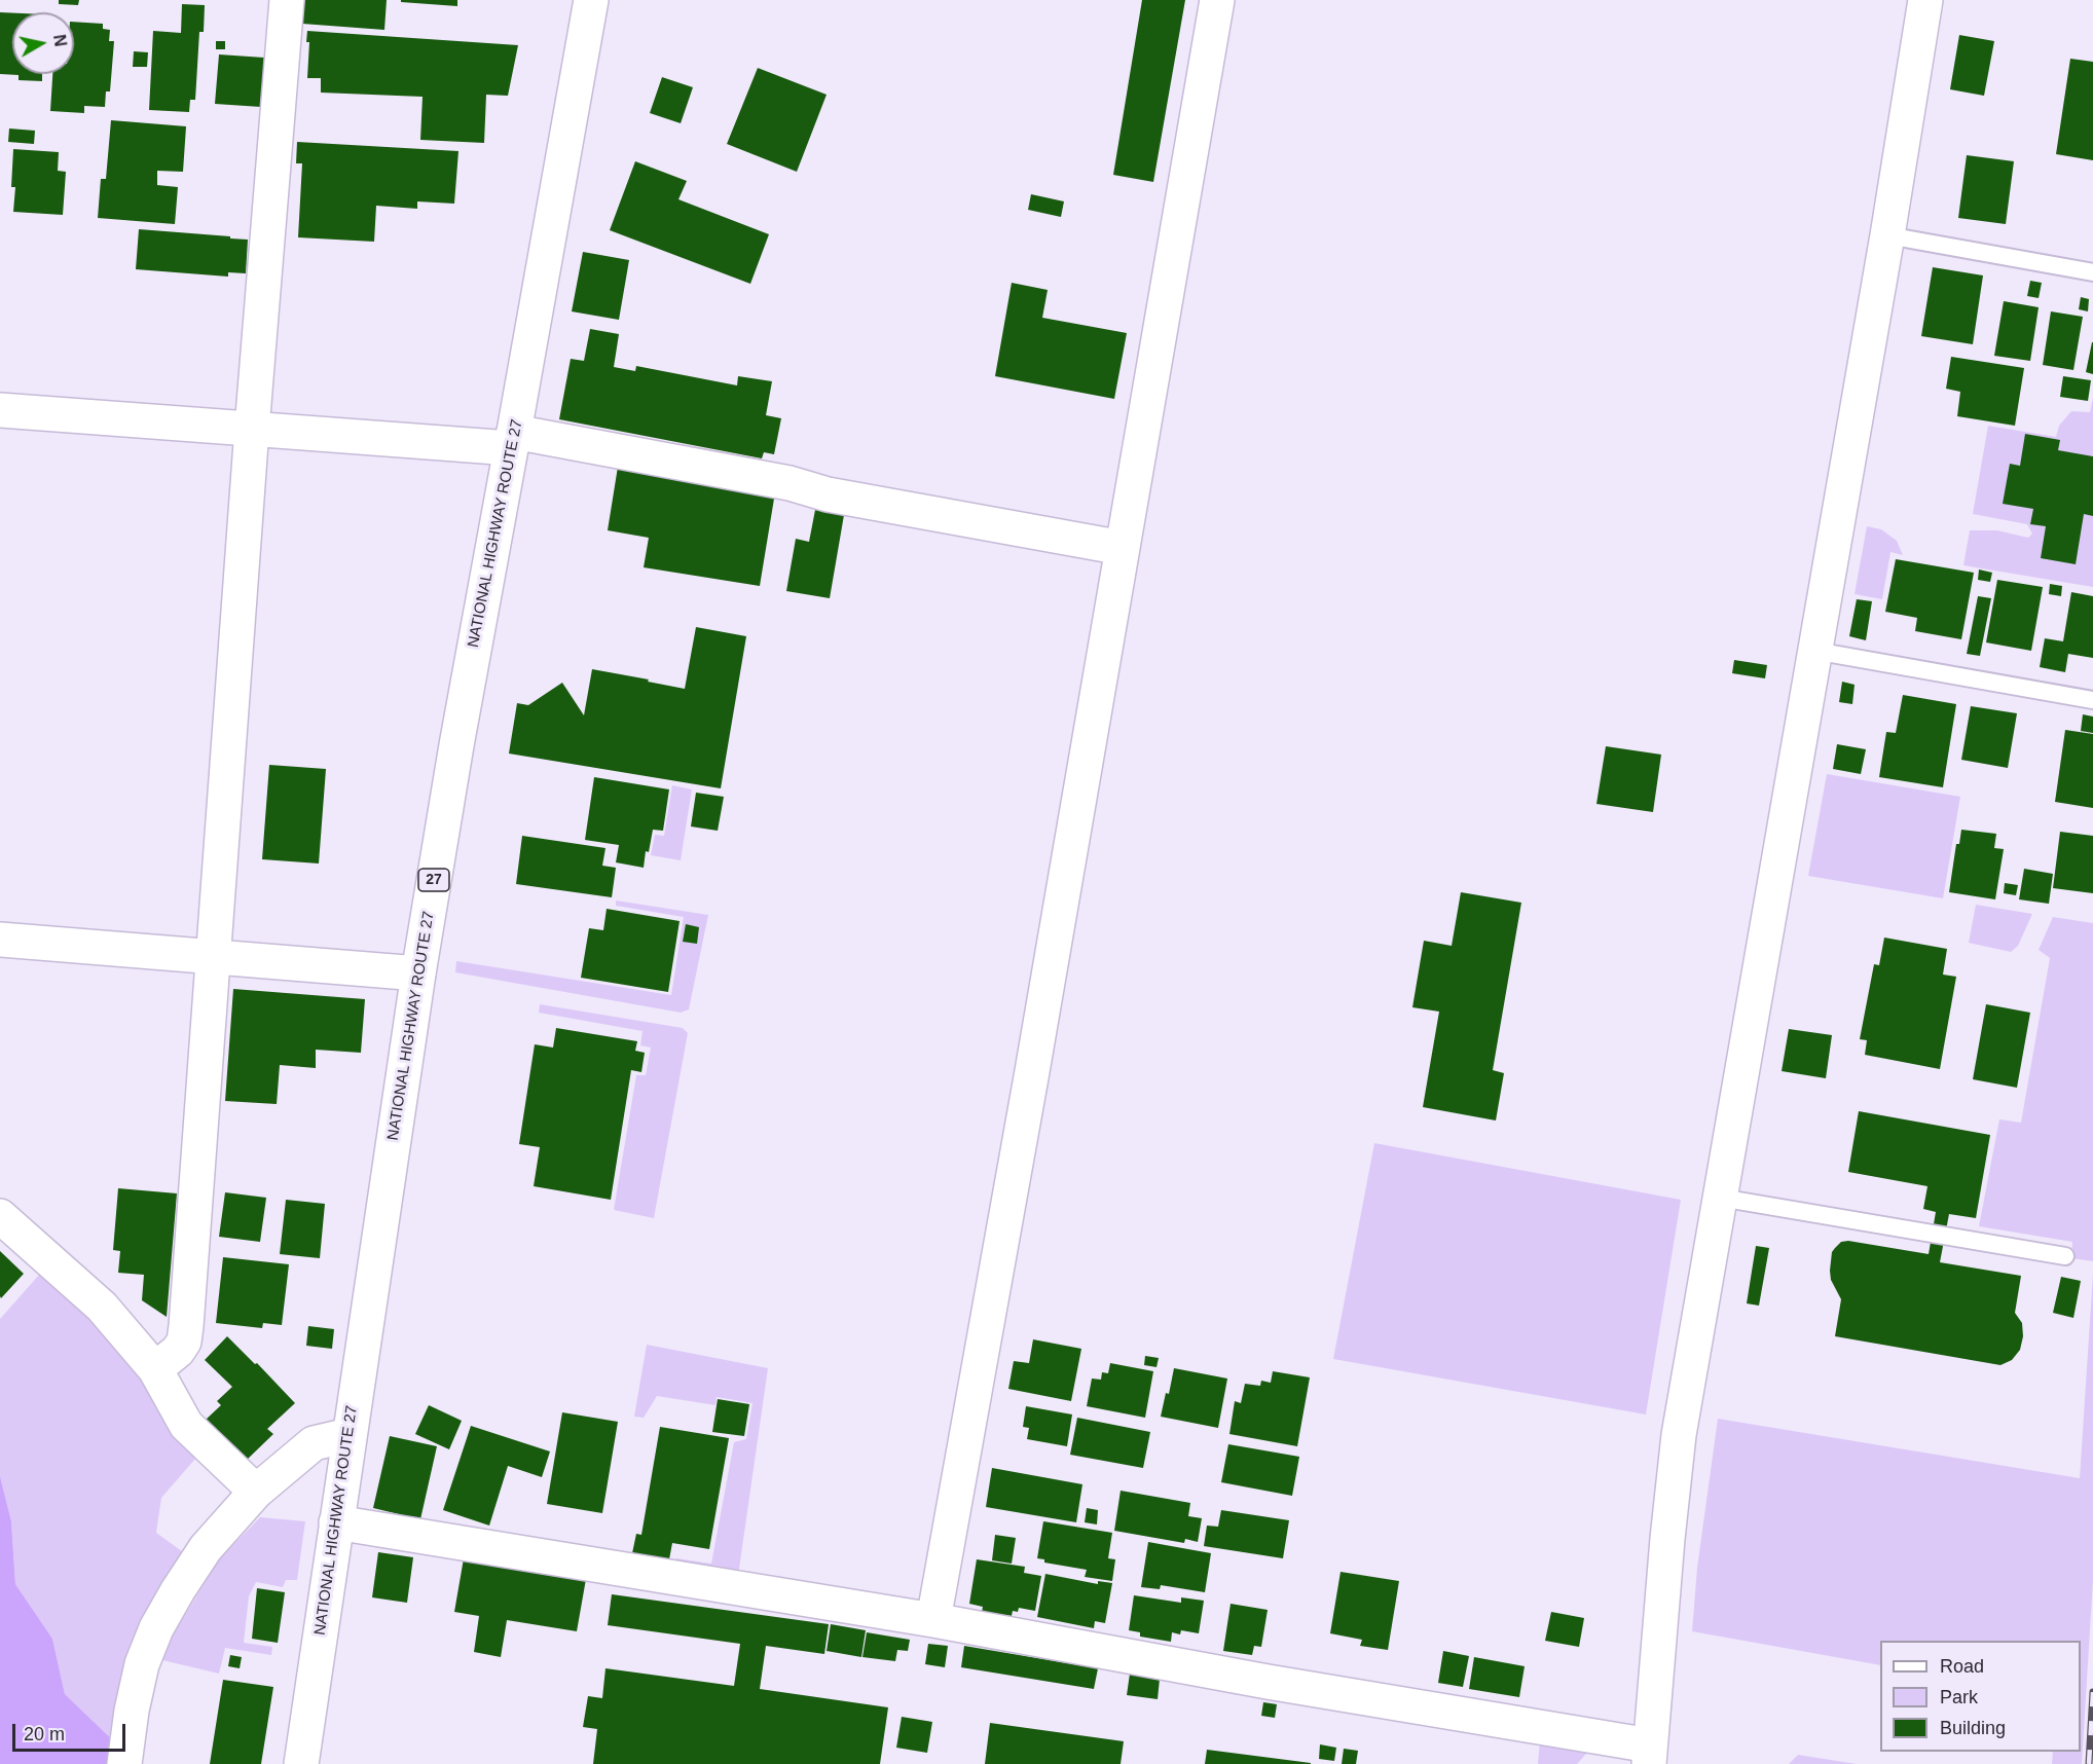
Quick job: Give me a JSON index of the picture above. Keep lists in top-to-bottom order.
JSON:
{
  "streets": {
    "main road": ["NATIONAL HIGHWAY ROUTE 27", "27"]
  },
  "legend": ["Road", "Park", "Building"],
  "scale_bar": "20 m",
  "north": "right"
}
